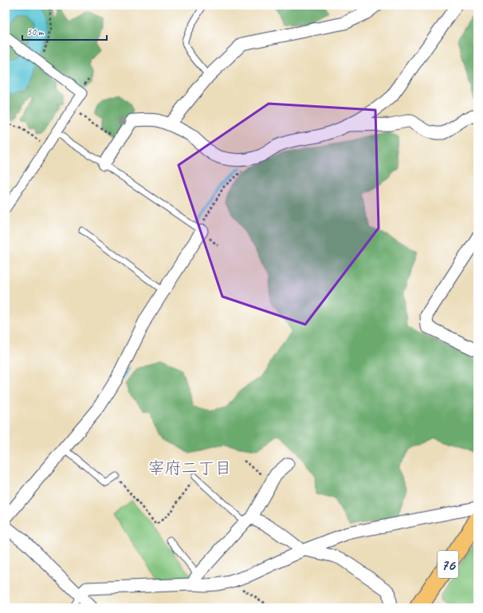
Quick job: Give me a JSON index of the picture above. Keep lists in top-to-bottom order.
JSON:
{
  "streets": {
    "main road": ["76"]
  },
  "districts": ["宰府二丁目"],
  "scale_bar": "50 m"
}
